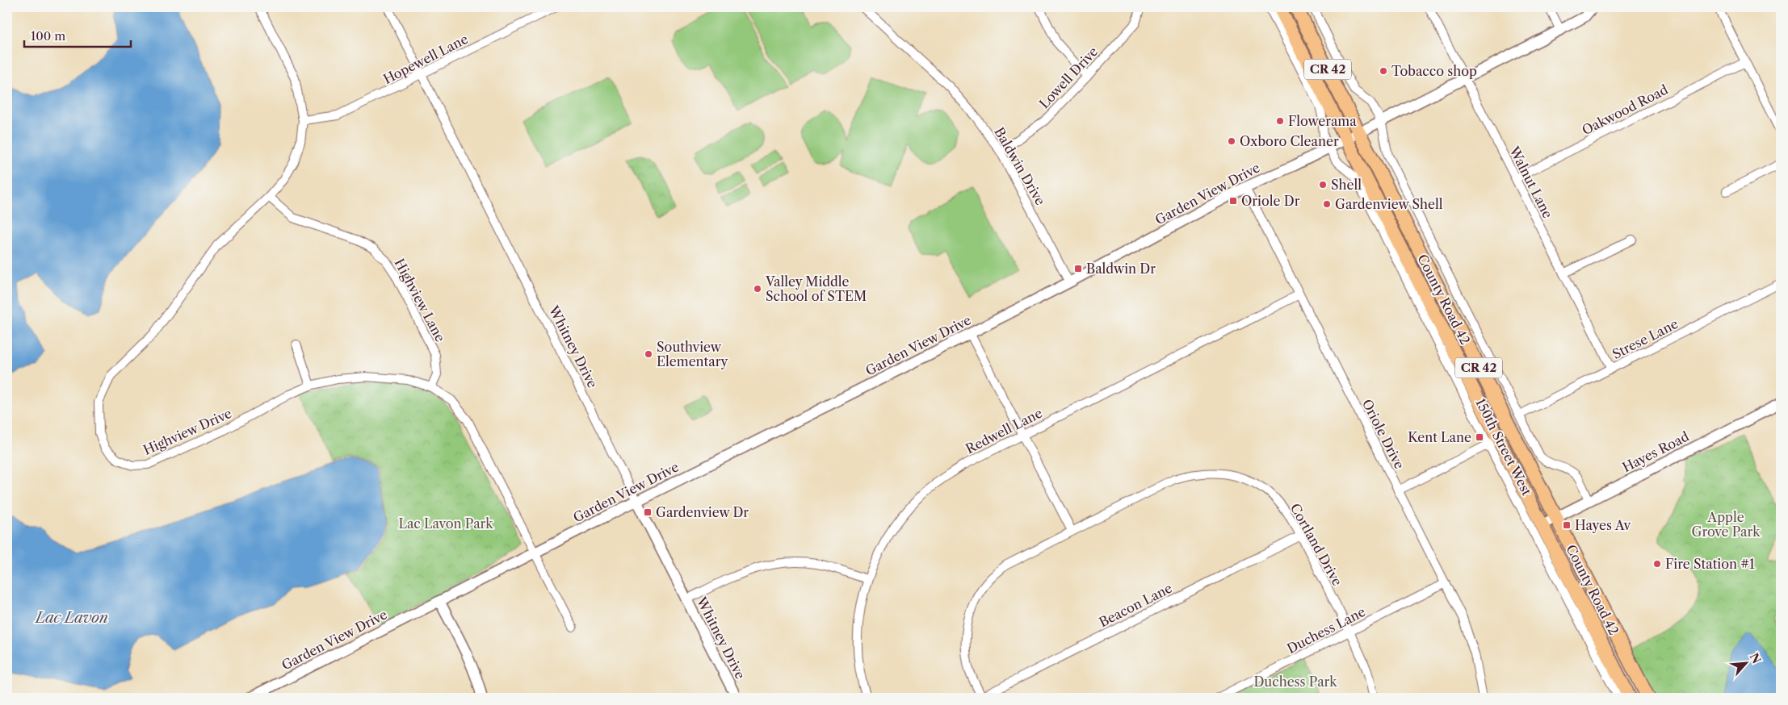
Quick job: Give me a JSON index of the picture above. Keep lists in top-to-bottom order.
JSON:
{
  "streets": {
    "highway": ["CR 42", "County Road 42"],
    "street": [
      "Hopewell Lane",
      "Lowell Drive",
      "Oakwood Road",
      "Baldwin Drive",
      "Walnut Lane",
      "Garden View Drive",
      "Highview Lane",
      "Strese Lane",
      "Whitney Drive",
      "Redwell Lane",
      "Highview Drive",
      "Oriole Drive",
      "150th Street West",
      "Hayes Road",
      "Cortland Drive",
      "Beacon Lane",
      "Duchess Lane"
    ]
  },
  "crossings": [
    ["Hopewell Lane", "Whitney Drive"],
    ["Hopewell Lane", "Highview Drive"],
    ["Lowell Drive", "Baldwin Drive"],
    ["Oakwood Road", "Walnut Lane"],
    ["Baldwin Drive", "Garden View Drive"],
    ["Walnut Lane", "Garden View Drive"],
    ["Walnut Lane", "Strese Lane"],
    ["Garden View Drive", "County Road 42"],
    ["Garden View Drive", "Whitney Drive"],
    ["Garden View Drive", "Highview Drive"],
    ["Garden View Drive", "Oriole Drive"],
    ["Garden View Drive", "150th Street West"],
    ["County Road 42", "150th Street West"],
    ["County Road 42", "Hayes Road"],
    ["Highview Lane", "Highview Drive"],
    ["Redwell Lane", "Oriole Drive"],
    ["Oriole Drive", "Duchess Lane"],
    ["Cortland Drive", "Beacon Lane"],
    ["Cortland Drive", "Duchess Lane"]
  ],
  "water": ["Lac Lavon"],
  "parks": ["Apple Grove Park", "Lac Lavon Park", "Duchess Park"],
  "places": {
    "other": [
      "Tobacco shop",
      "Flowerama",
      "Oxboro Cleaner",
      "Shell",
      "Gardenview Shell",
      "Valley Middle School of STEM",
      "Southview Elementary",
      "Fire Station #1"
    ],
    "transit": [
      "Oriole Dr",
      "Baldwin Dr",
      "Kent Lane",
      "Gardenview Dr",
      "Hayes Av"
    ]
  },
  "scale_bar": "100 m",
  "north": "top right"
}
